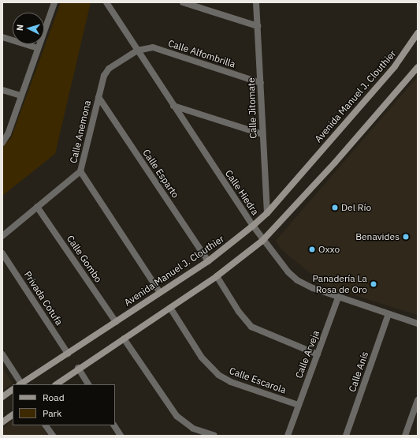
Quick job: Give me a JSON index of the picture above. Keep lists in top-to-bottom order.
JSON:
{
  "streets": {
    "main road": ["Avenida Manuel J. Clouthier"],
    "street": [
      "Calle Alfombrilla",
      "Calle Jitomate",
      "Calle Anemona",
      "Calle Esparto",
      "Calle Hiedra",
      "Calle Gombo",
      "Privada Cotufa",
      "Calle Arveja",
      "Calle Anís",
      "Calle Escarola"
    ]
  },
  "crossings": [
    ["Calle Alfombrilla", "Calle Jitomate"],
    ["Calle Alfombrilla", "Calle Anemona"],
    ["Calle Alfombrilla", "Calle Hiedra"],
    ["Avenida Manuel J. Clouthier", "Calle Jitomate"],
    ["Avenida Manuel J. Clouthier", "Calle Esparto"],
    ["Avenida Manuel J. Clouthier", "Calle Hiedra"],
    ["Avenida Manuel J. Clouthier", "Calle Gombo"],
    ["Avenida Manuel J. Clouthier", "Privada Cotufa"],
    ["Calle Anemona", "Calle Esparto"],
    ["Calle Anemona", "Calle Hiedra"],
    ["Calle Anemona", "Calle Gombo"],
    ["Calle Hiedra", "Calle Arveja"],
    ["Calle Hiedra", "Calle Anís"],
    ["Calle Arveja", "Calle Escarola"]
  ],
  "places": [
    "Del Río",
    "Benavides",
    "Oxxo",
    "Panadería La Rosa de Oro"
  ],
  "legend": ["Road", "Park"],
  "north": "left"
}
